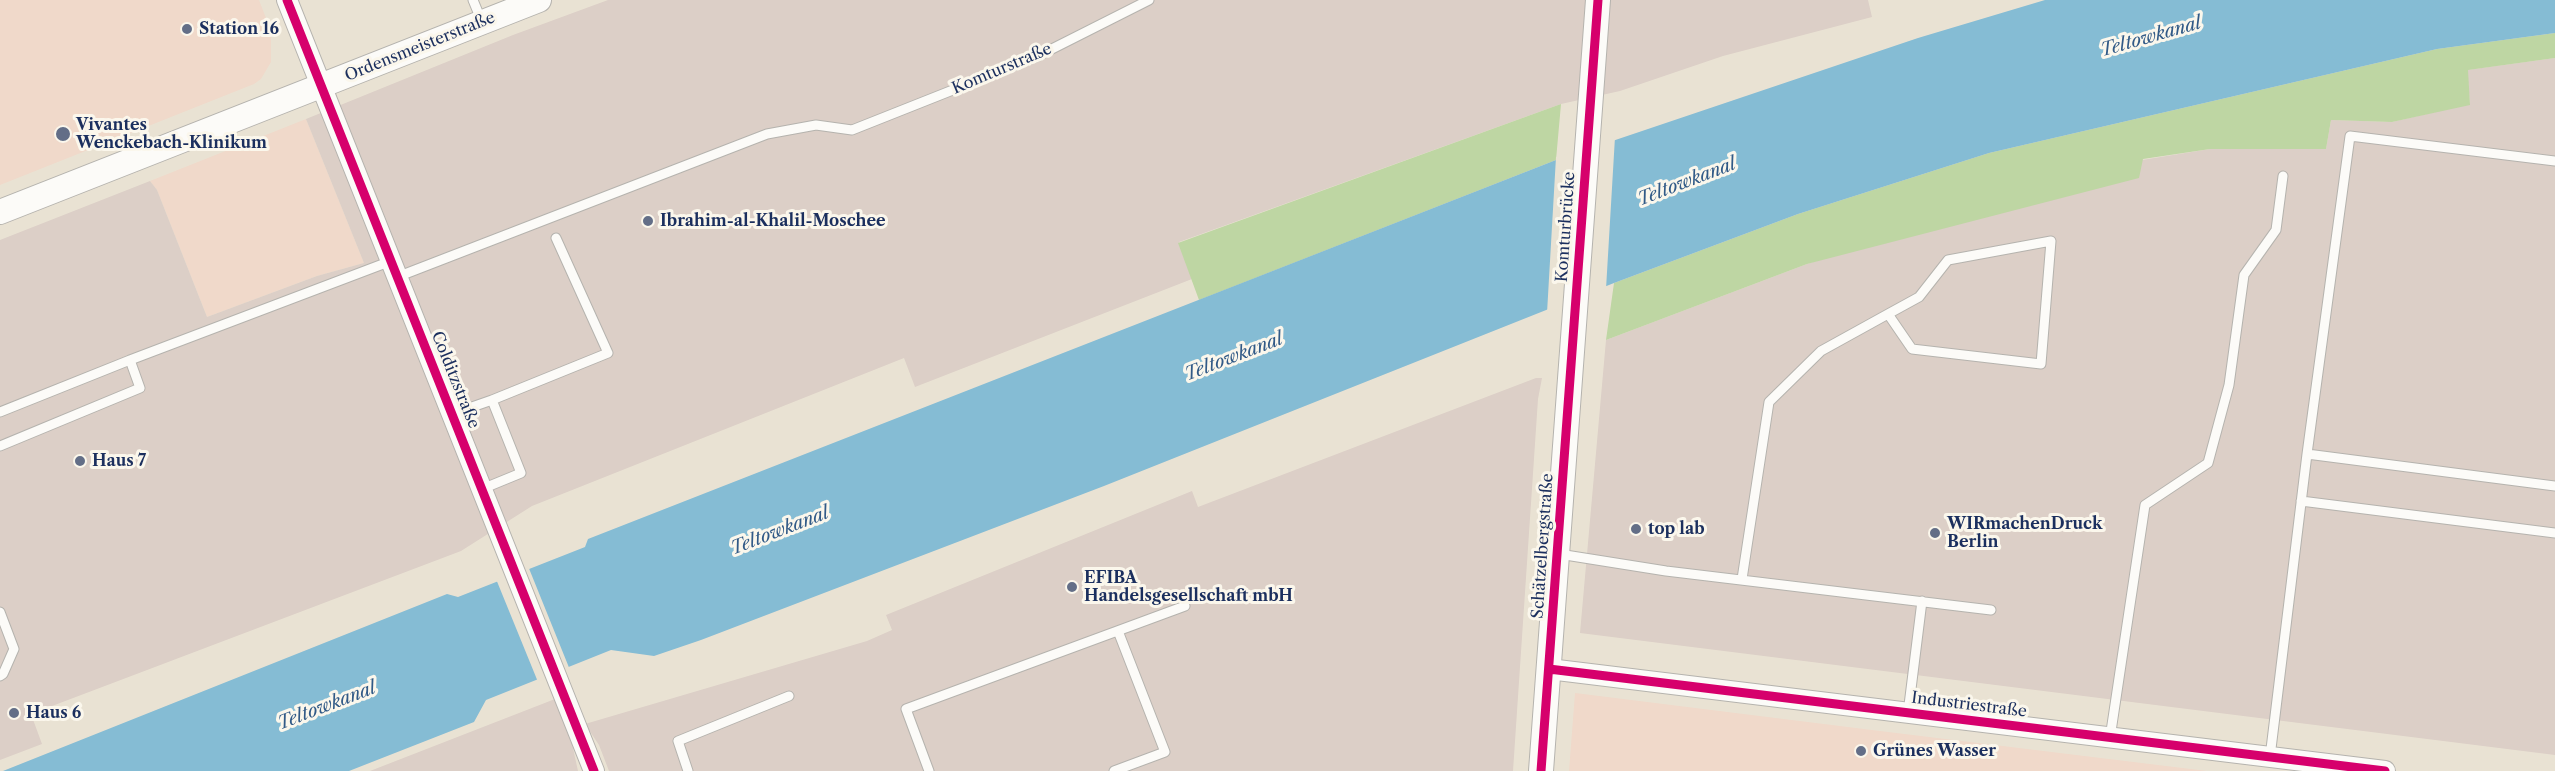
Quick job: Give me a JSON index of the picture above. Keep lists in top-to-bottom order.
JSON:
{
  "streets": {
    "street": [
      "Ordensmeisterstraße",
      "Komturbrücke",
      "Colditzstraße",
      "Schätzelbergstraße",
      "Industriestraße"
    ],
    "lane": ["Komturstraße"]
  },
  "crossings": [
    ["Ordensmeisterstraße", "Colditzstraße"],
    ["Komturstraße", "Colditzstraße"],
    ["Komturbrücke", "Schätzelbergstraße"],
    ["Schätzelbergstraße", "Industriestraße"]
  ],
  "water": ["Teltowkanal"],
  "places": [
    "Station 16",
    "Vivantes Wenckebach-Klinikum",
    "Ibrahim-al-Khalil-Moschee",
    "Haus 7",
    "top lab",
    "WIRmachenDruck Berlin",
    "EFIBA Handelsgesellschaft mbH",
    "Haus 6",
    "Grünes Wasser"
  ]
}
